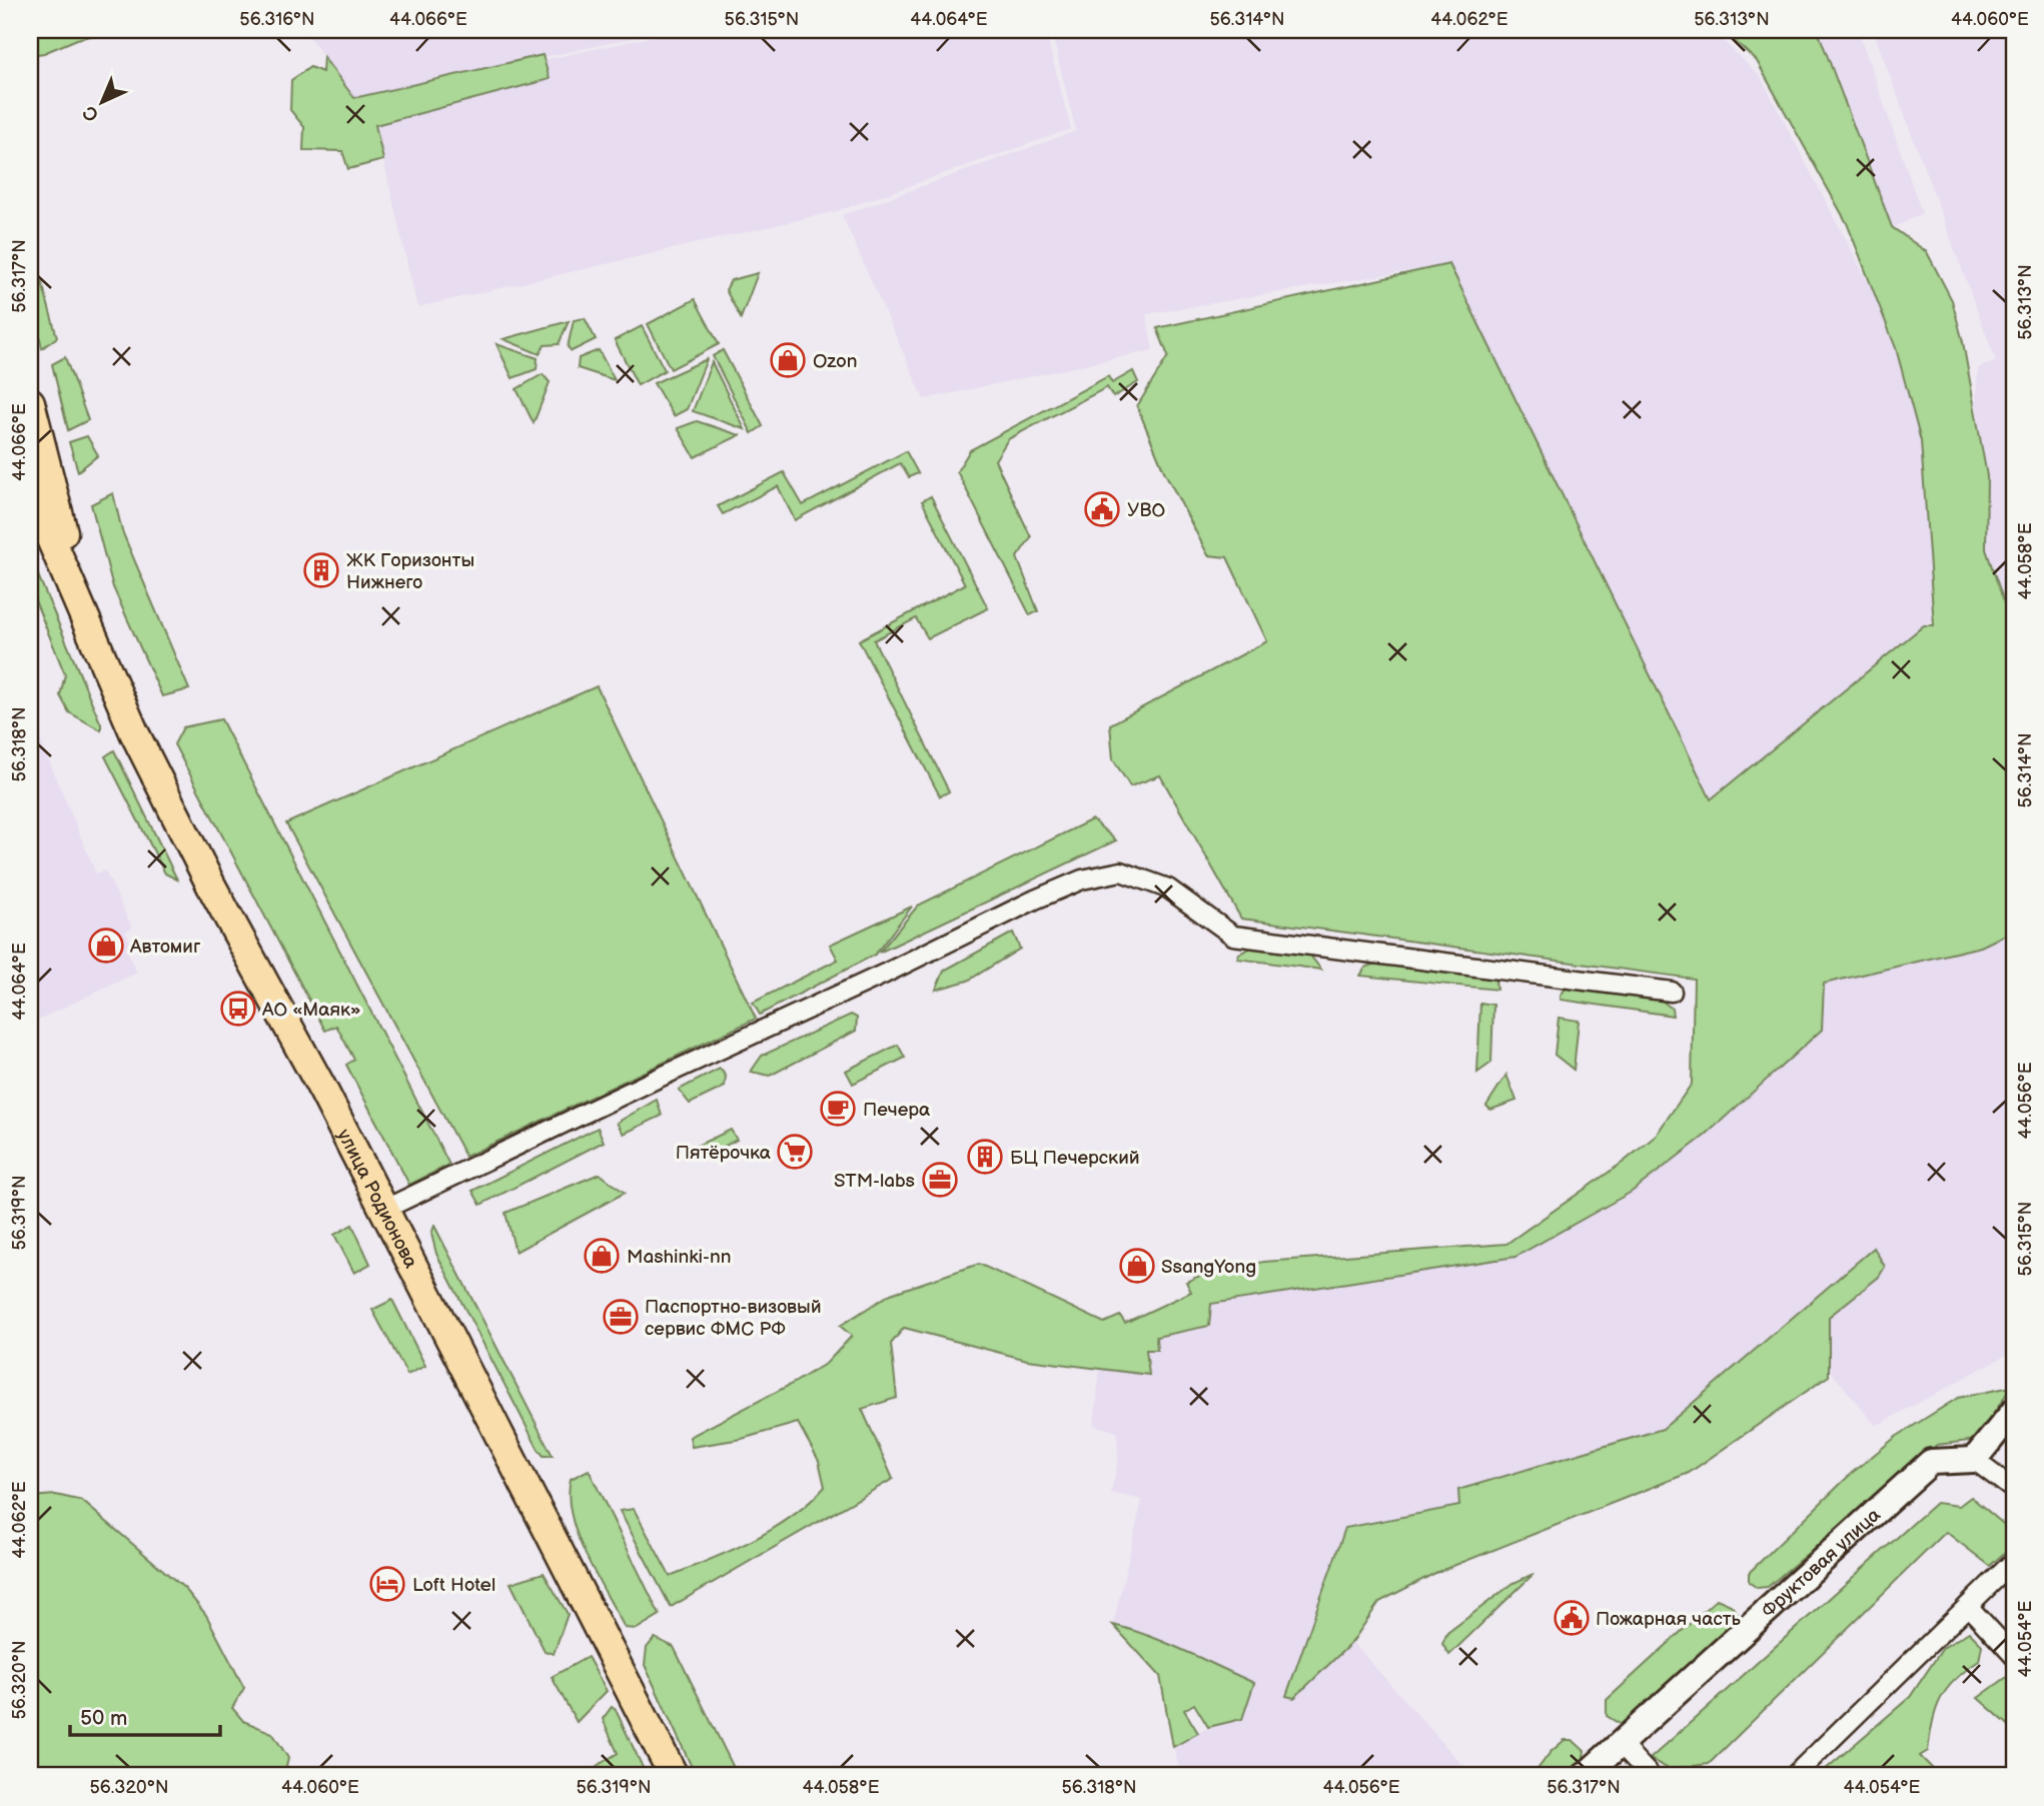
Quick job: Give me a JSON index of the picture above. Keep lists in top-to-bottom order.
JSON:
{
  "streets": {
    "main road": ["улица Родионова"],
    "street": ["Фруктовая улица"]
  },
  "places": {
    "shop": [
      "Ozon",
      "Автомиг",
      "Mashinki-nn",
      "SsangYong"
    ],
    "public building": ["УВО", "Пожарная часть"],
    "building": ["ЖК Горизонты Нижнего", "БЦ Печерский"],
    "bus stop": ["АО «Маяк»"],
    "cafe": ["Печера"],
    "supermarket": ["Пятёрочка"],
    "office": ["STM-labs", "Паспортно-визовый сервис ФМС РФ"],
    "hotel": ["Loft Hotel"]
  },
  "scale_bar": "50 m",
  "north": "bottom left",
  "coordinates": [
    "56.316°N",
    "44.066°E",
    "56.315°N",
    "44.064°E",
    "56.314°N",
    "44.062°E",
    "56.313°N",
    "44.060°E",
    "56.317°N",
    "44.058°E",
    "56.318°N",
    "44.056°E",
    "56.319°N",
    "44.054°E",
    "56.320°N"
  ]
}
